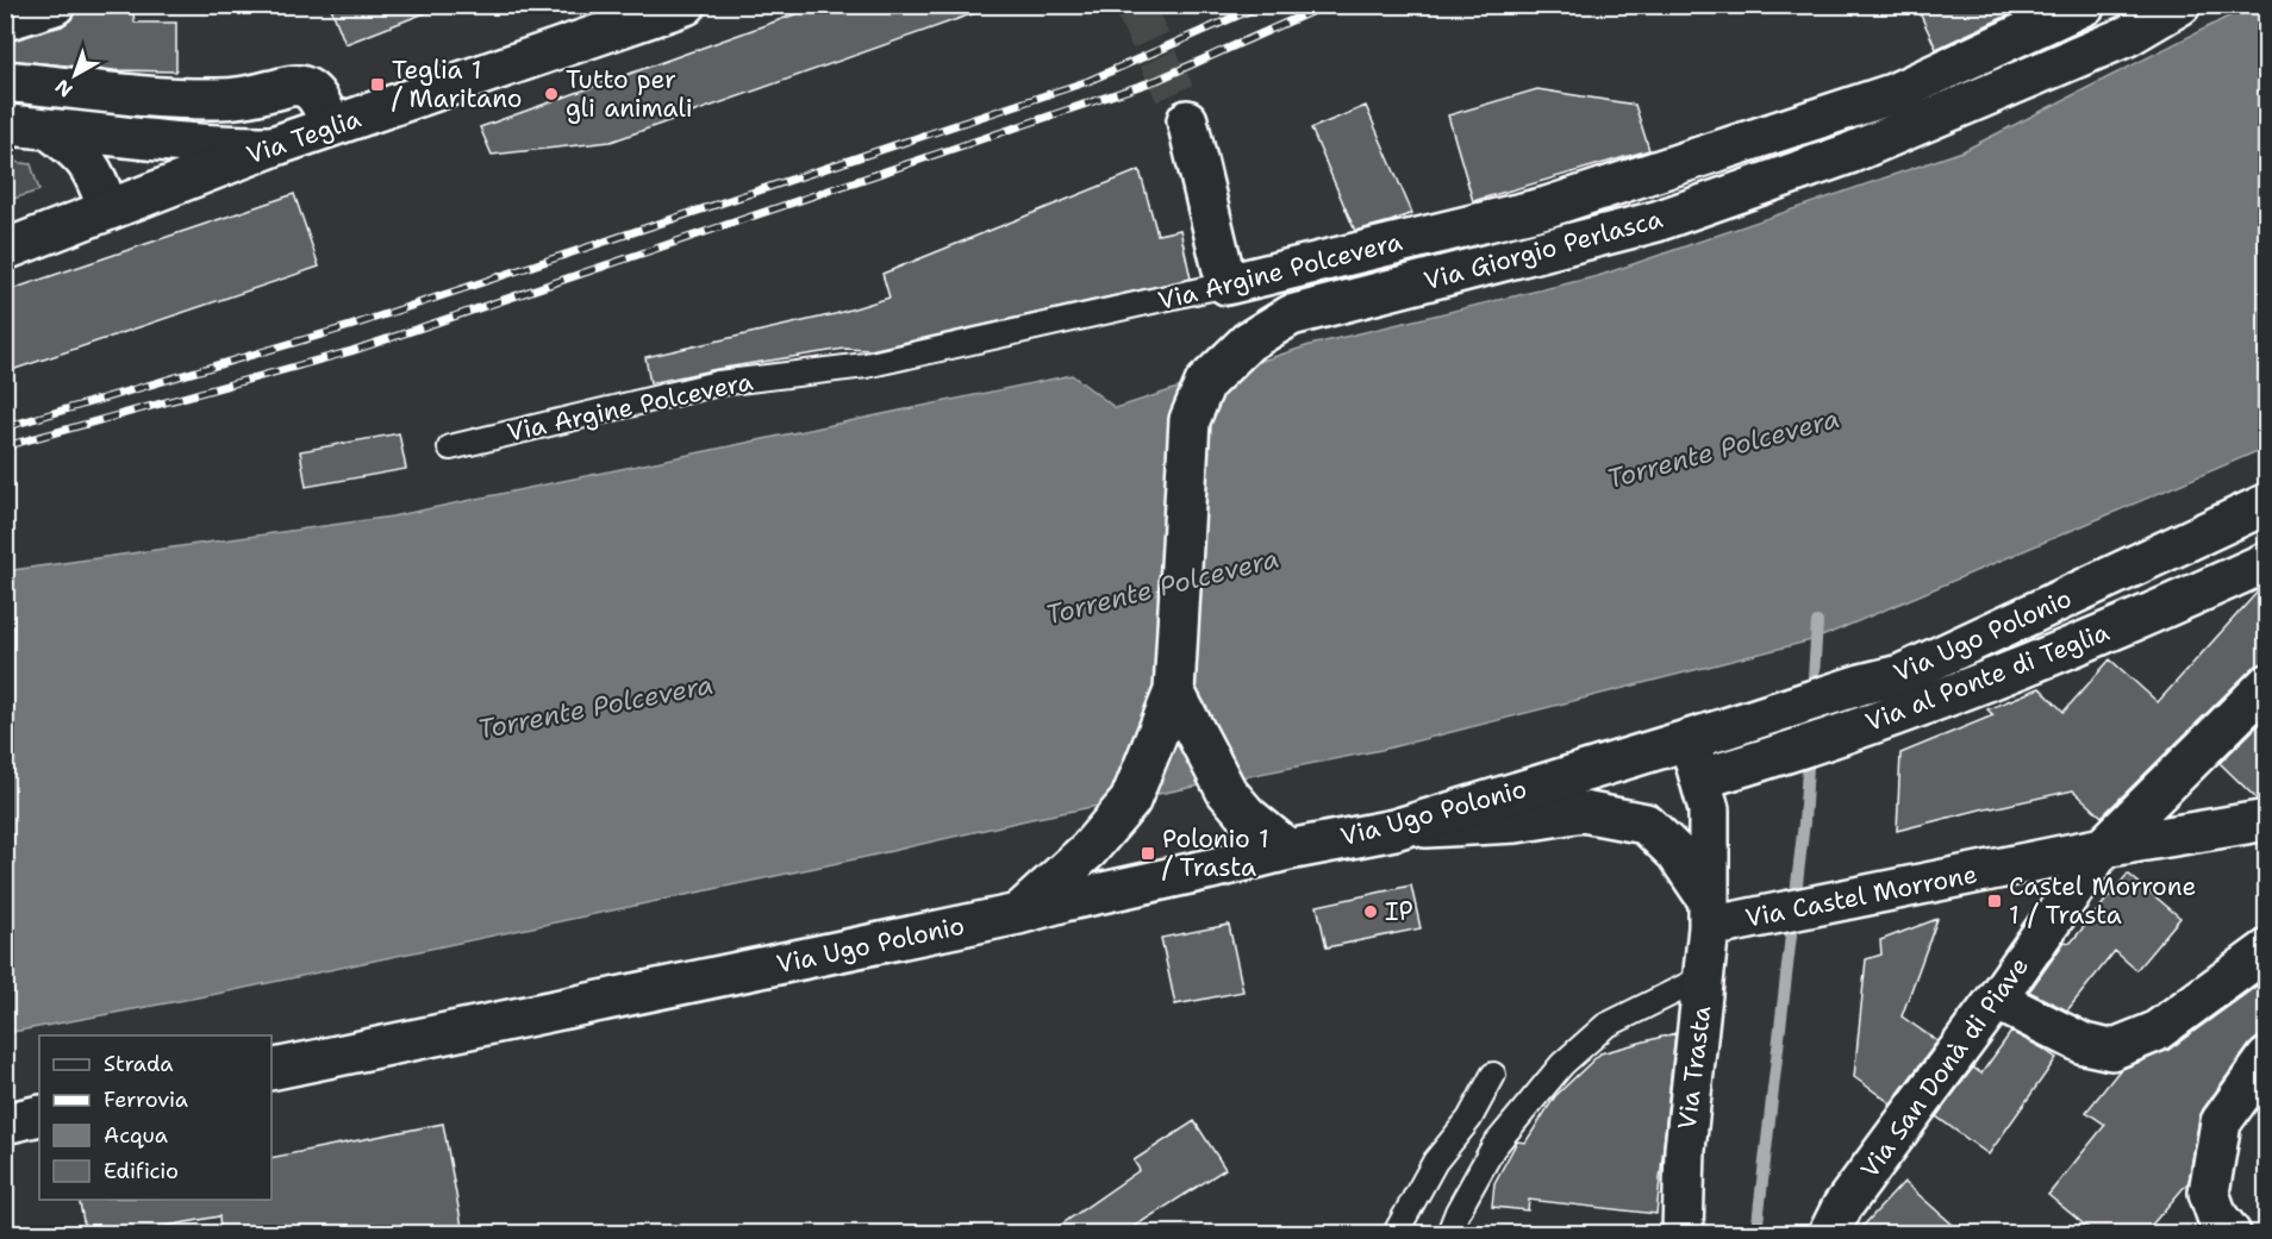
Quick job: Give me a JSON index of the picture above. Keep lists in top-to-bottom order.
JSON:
{
  "streets": {
    "street": [
      "Via Teglia",
      "Via Giorgio Perlasca",
      "Via Argine Polcevera",
      "Via Ugo Polonio",
      "Via al Ponte di Teglia",
      "Via Castel Morrone",
      "Via Trasta",
      "Via San Donà di Piave"
    ]
  },
  "crossings": [
    ["Via Giorgio Perlasca", "Via Ugo Polonio"],
    ["Via Ugo Polonio", "Via Trasta"],
    ["Via al Ponte di Teglia", "Via Trasta"],
    ["Via Castel Morrone", "Via Trasta"],
    ["Via Castel Morrone", "Via San Donà di Piave"]
  ],
  "water": ["Torrente Polcevera"],
  "places": {
    "transit": ["Teglia 1 / Maritano", "Polonio 1 / Trasta", "Castel Morrone 1 / Trasta"],
    "other": ["Tutto per gli animali", "IP"]
  },
  "legend": [
    "Strada",
    "Ferrovia",
    "Acqua",
    "Edificio"
  ],
  "north": "bottom left"
}
